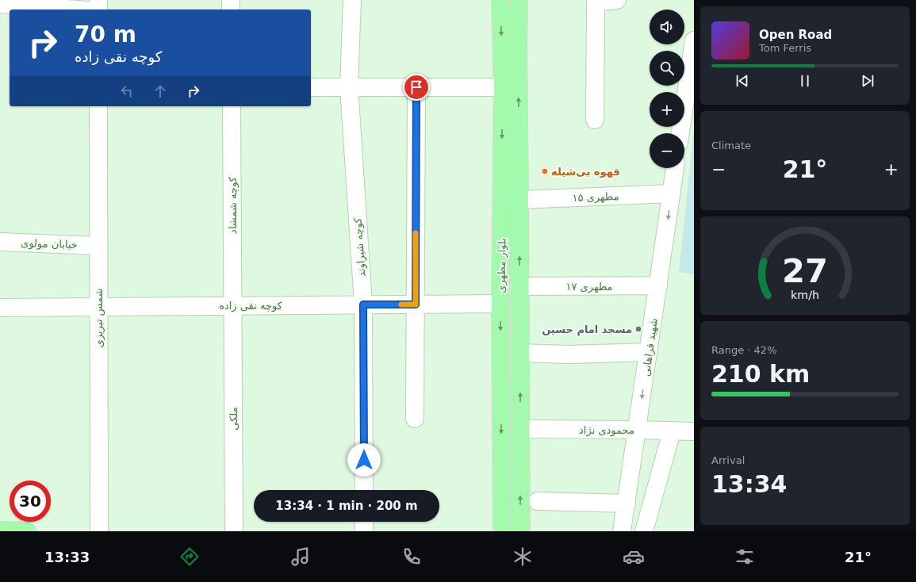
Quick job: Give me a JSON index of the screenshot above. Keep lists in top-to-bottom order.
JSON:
{
  "streets": {
    "main road": ["بلوار مطهری"],
    "street": [
      "مطهری ۱۵",
      "کوچه شمشاد",
      "خیابان مولوی",
      "کوچه شیراوند",
      "مطهری ۱۷",
      "کوچه نقی زاده",
      "شمس تبریزی",
      "شهید فراهانی",
      "ملکی",
      "محمودی نژاد"
    ]
  },
  "crossings": [
    ["مطهری ۱۵", "بلوار مطهری"],
    ["مطهری ۱۵", "شهید فراهانی"],
    ["کوچه شمشاد", "کوچه نقی زاده"],
    ["کوچه شمشاد", "ملکی"],
    ["خیابان مولوی", "شمس تبریزی"],
    ["کوچه شیراوند", "کوچه نقی زاده"],
    ["بلوار مطهری", "مطهری ۱۷"],
    ["بلوار مطهری", "کوچه نقی زاده"],
    ["بلوار مطهری", "محمودی نژاد"],
    ["مطهری ۱۷", "شهید فراهانی"],
    ["کوچه نقی زاده", "شمس تبریزی"],
    ["کوچه نقی زاده", "ملکی"],
    ["شهید فراهانی", "محمودی نژاد"]
  ],
  "one_way": ["شهید فراهانی"],
  "places": ["قهوه بی‌شیله", "مسجد امام حسین"],
  "page": {
    "map_buttons": ["+", "−"],
    "turn": ["70 m", "کوچه نقی زاده"],
    "song": ["Open Road", "Tom Ferris"],
    "tile": [
      "Climate",
      ["Range · 42%", "210 km"],
      ["Arrival", "13:34"]
    ],
    "heat": ["−", "21°", "+"],
    "limit": "30",
    "trip": "13:34 · 1 min · 200 m",
    "tabs": ["13:33", "21°"],
    "gauge": ["27", "km/h"]
  }
}
